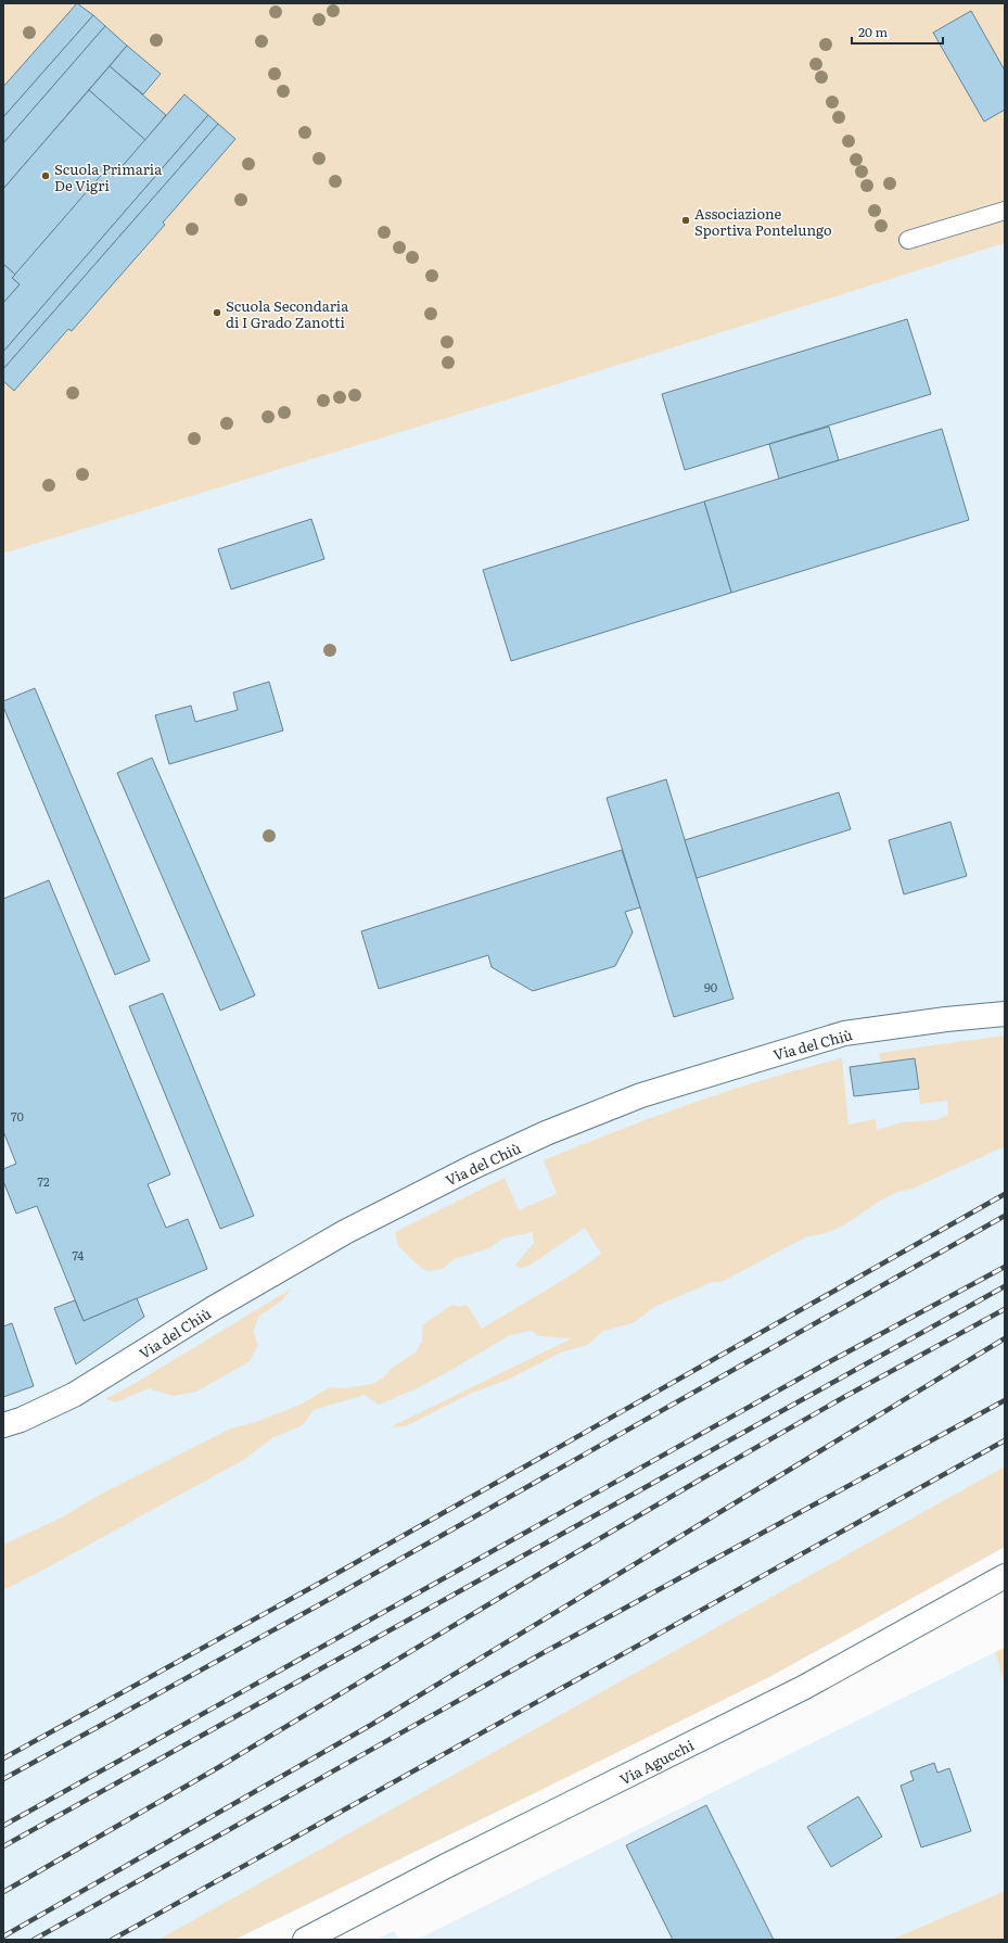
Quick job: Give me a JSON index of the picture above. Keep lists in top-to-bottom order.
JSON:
{
  "streets": {
    "street": ["Via del Chiù", "Via Agucchi"]
  },
  "places": ["Scuola Primaria De Vigri", "Associazione Sportiva Pontelungo", "Scuola Secondaria di I Grado Zanotti"],
  "house_numbers": [
    "90",
    "70",
    "72",
    "74"
  ],
  "scale_bar": "20 m"
}
